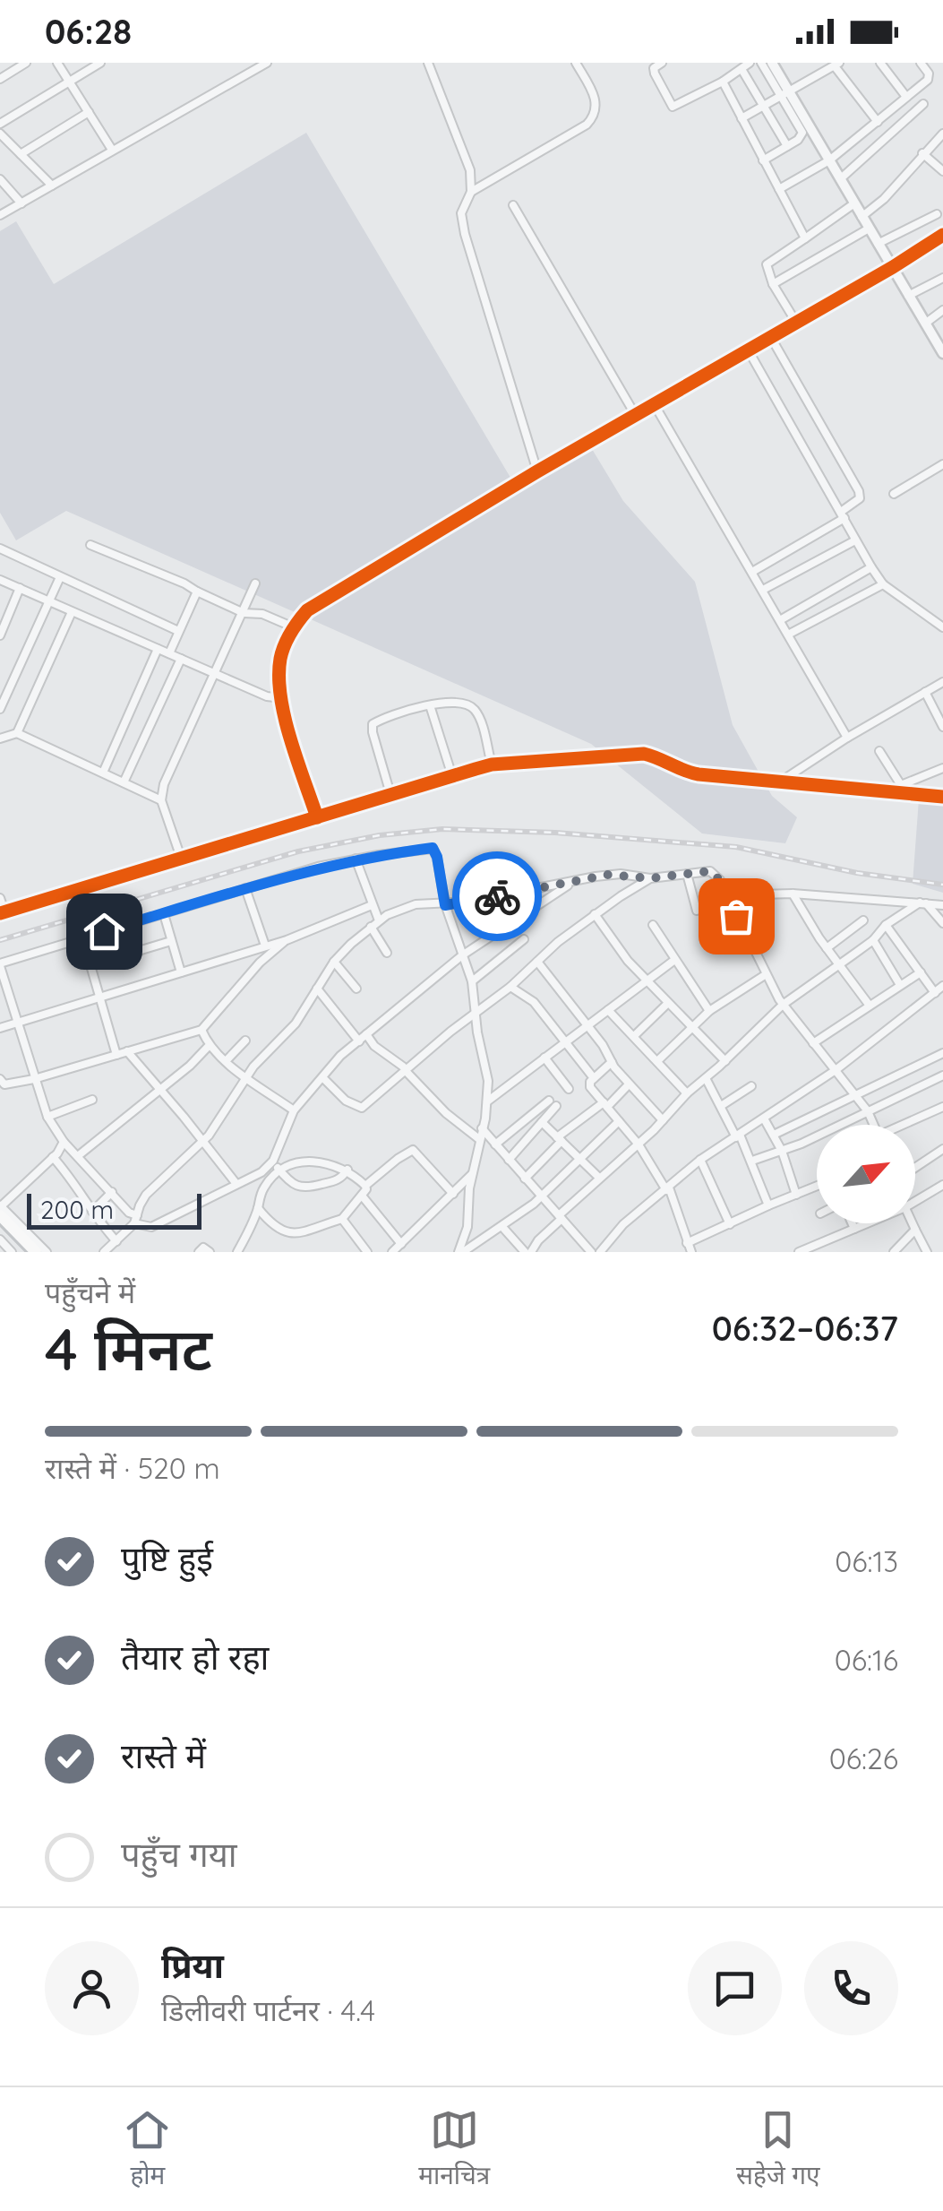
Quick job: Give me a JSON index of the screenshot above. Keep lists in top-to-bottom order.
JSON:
{
  "scale_bar": "200 m",
  "north": "top right",
  "page": {
    "status": "06:28",
    "scale": "200 m",
    "heading": ["4 मिनट", "पहुँचने में", "06:32–06:37"],
    "panel": ["प्रिया", "डिलीवरी पार्टनर · 4.4"],
    "bar": "रास्ते में · 520 m",
    "list": [
      ["पुष्टि हुई", "06:13"],
      ["तैयार हो रहा", "06:16"],
      ["रास्ते में", "06:26"],
      "पहुँच गया"
    ],
    "tabs": ["होम", "मानचित्र", "सहेजे गए"]
  }
}
